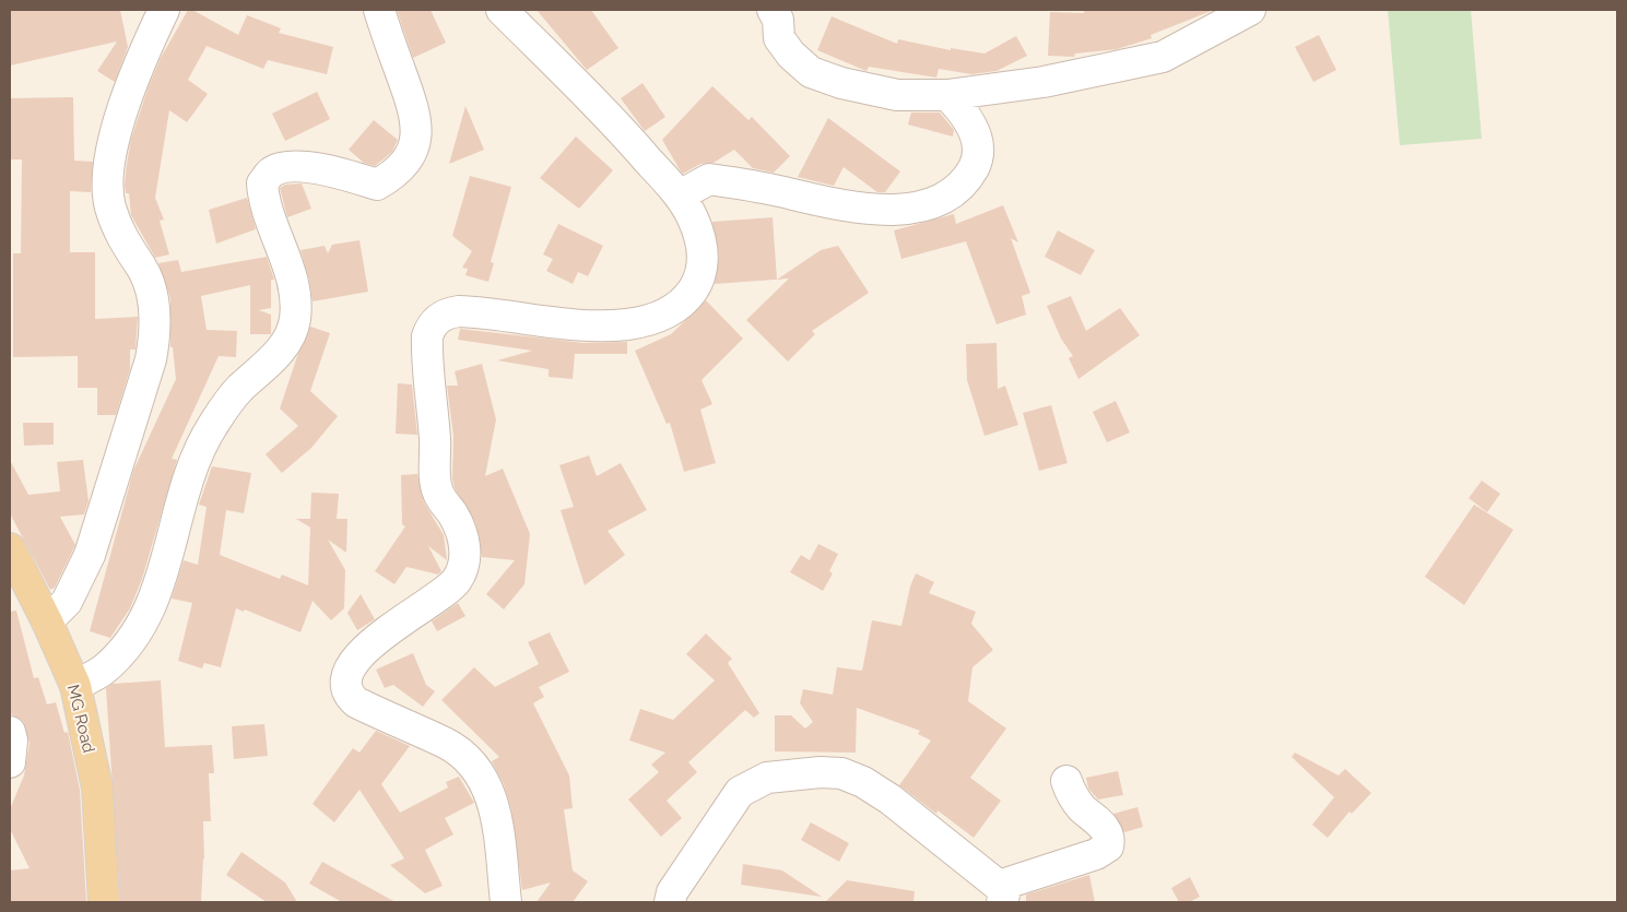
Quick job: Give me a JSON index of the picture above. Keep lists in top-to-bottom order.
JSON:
{
  "streets": {
    "main road": ["MG Road"]
  }
}
